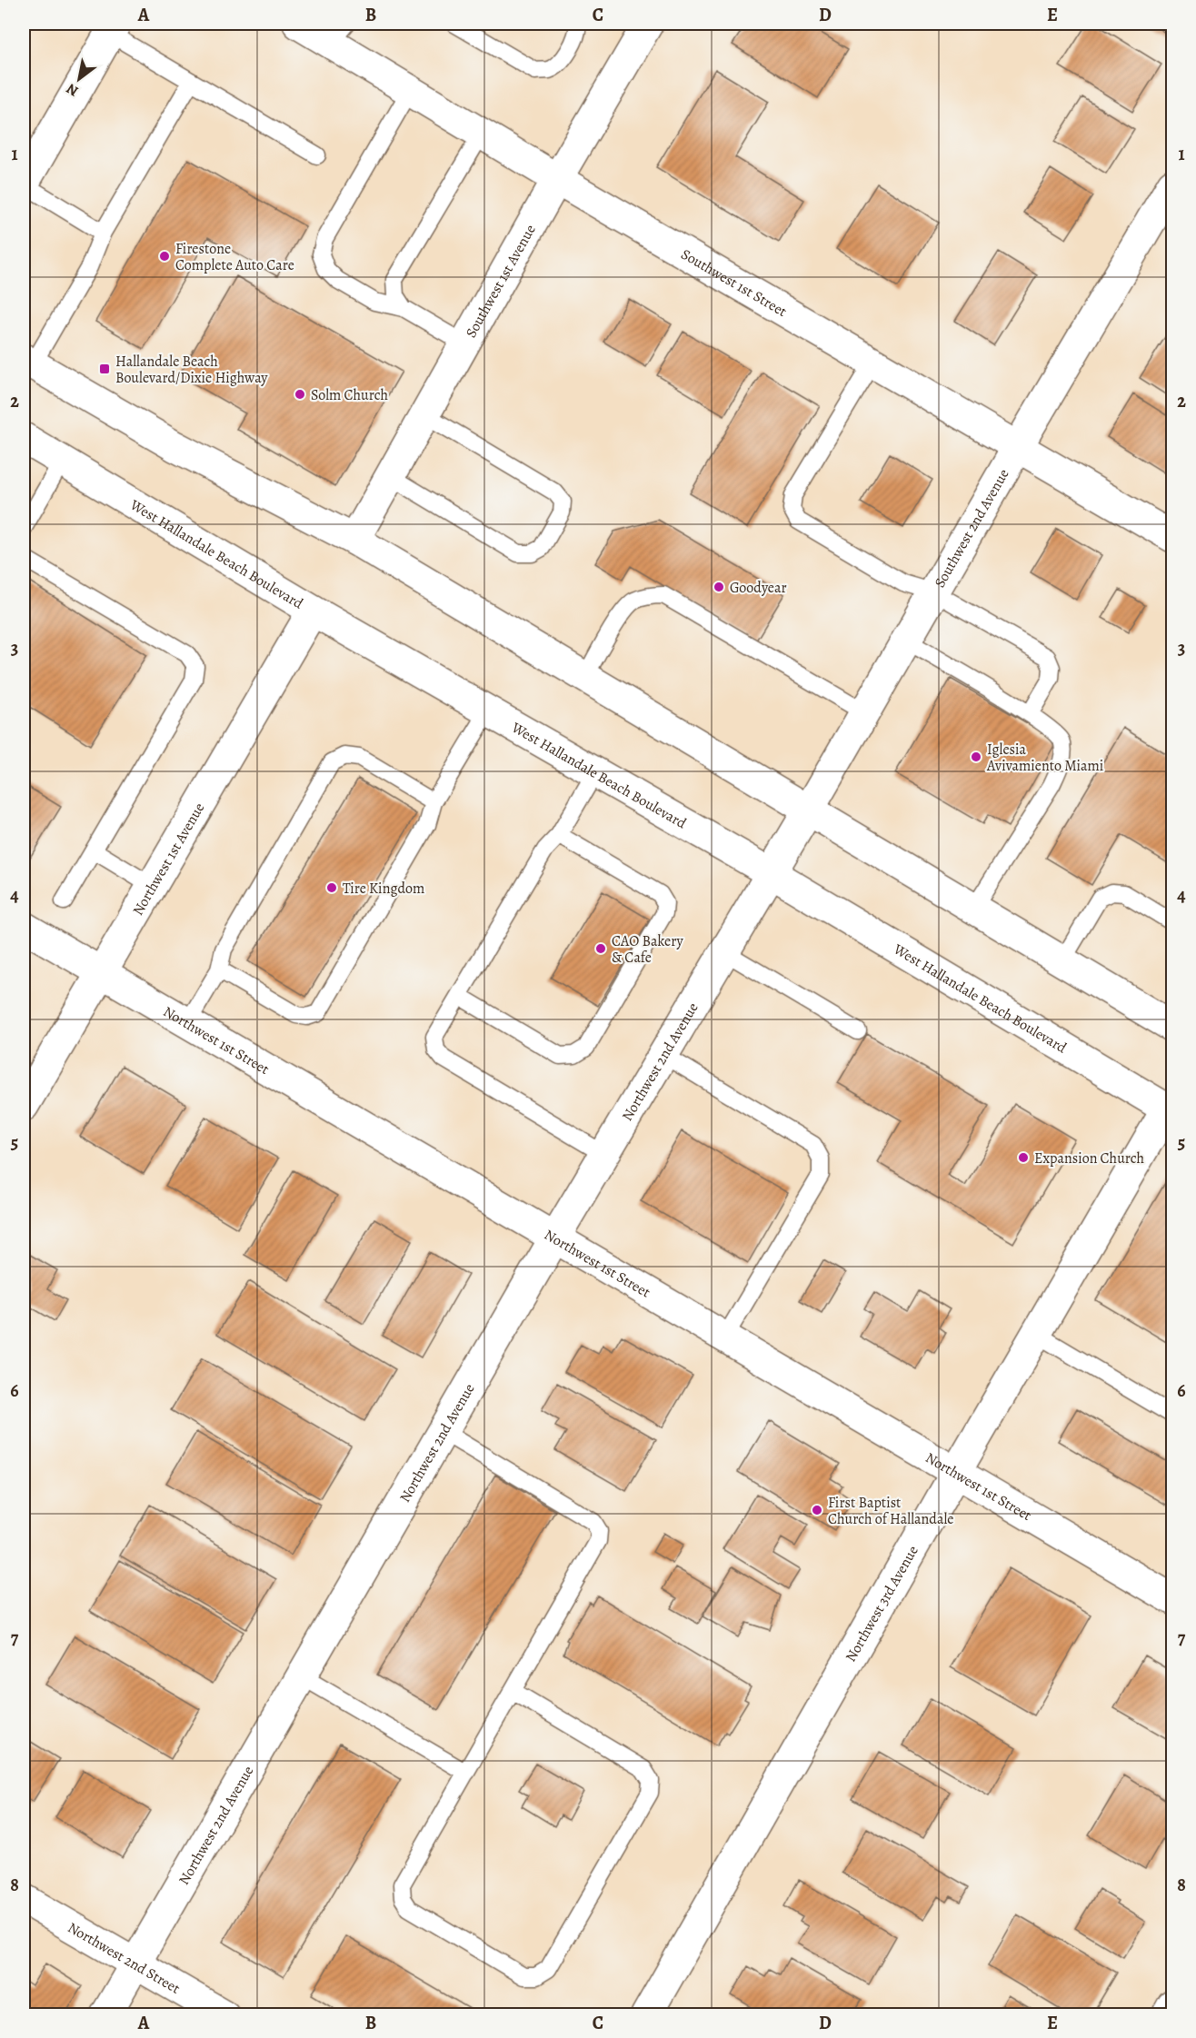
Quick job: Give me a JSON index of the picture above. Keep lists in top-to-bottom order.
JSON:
{
  "streets": {
    "street": [
      "Southwest 1st Avenue",
      "Southwest 1st Street",
      "Southwest 2nd Avenue",
      "West Hallandale Beach Boulevard",
      "Northwest 1st Avenue",
      "Northwest 1st Street",
      "Northwest 2nd Avenue",
      "Northwest 3rd Avenue",
      "Northwest 2nd Street"
    ]
  },
  "crossings": [
    ["Southwest 1st Avenue", "Southwest 1st Street"],
    ["Southwest 1st Street", "Southwest 2nd Avenue"],
    ["Southwest 2nd Avenue", "West Hallandale Beach Boulevard"],
    ["Southwest 2nd Avenue", "Northwest 2nd Avenue"],
    ["West Hallandale Beach Boulevard", "Northwest 1st Avenue"],
    ["West Hallandale Beach Boulevard", "Northwest 2nd Avenue"],
    ["West Hallandale Beach Boulevard", "Northwest 3rd Avenue"],
    ["Northwest 1st Avenue", "Northwest 1st Street"],
    ["Northwest 1st Street", "Northwest 2nd Avenue"],
    ["Northwest 1st Street", "Northwest 3rd Avenue"],
    ["Northwest 2nd Avenue", "Northwest 2nd Street"]
  ],
  "places": {
    "other": [
      "Firestone Complete Auto Care",
      "Solm Church",
      "Goodyear",
      "Iglesia Avivamiento Miami",
      "Tire Kingdom",
      "CAO Bakery & Cafe",
      "Expansion Church",
      "First Baptist Church of Hallandale"
    ],
    "transit": ["Hallandale Beach Boulevard/Dixie Highway"]
  },
  "north": "bottom left",
  "grid": {
    "columns": [
      "A",
      "B",
      "C",
      "D",
      "E"
    ],
    "rows": [
      "1",
      "2",
      "3",
      "4",
      "5",
      "6",
      "7",
      "8"
    ]
  }
}
